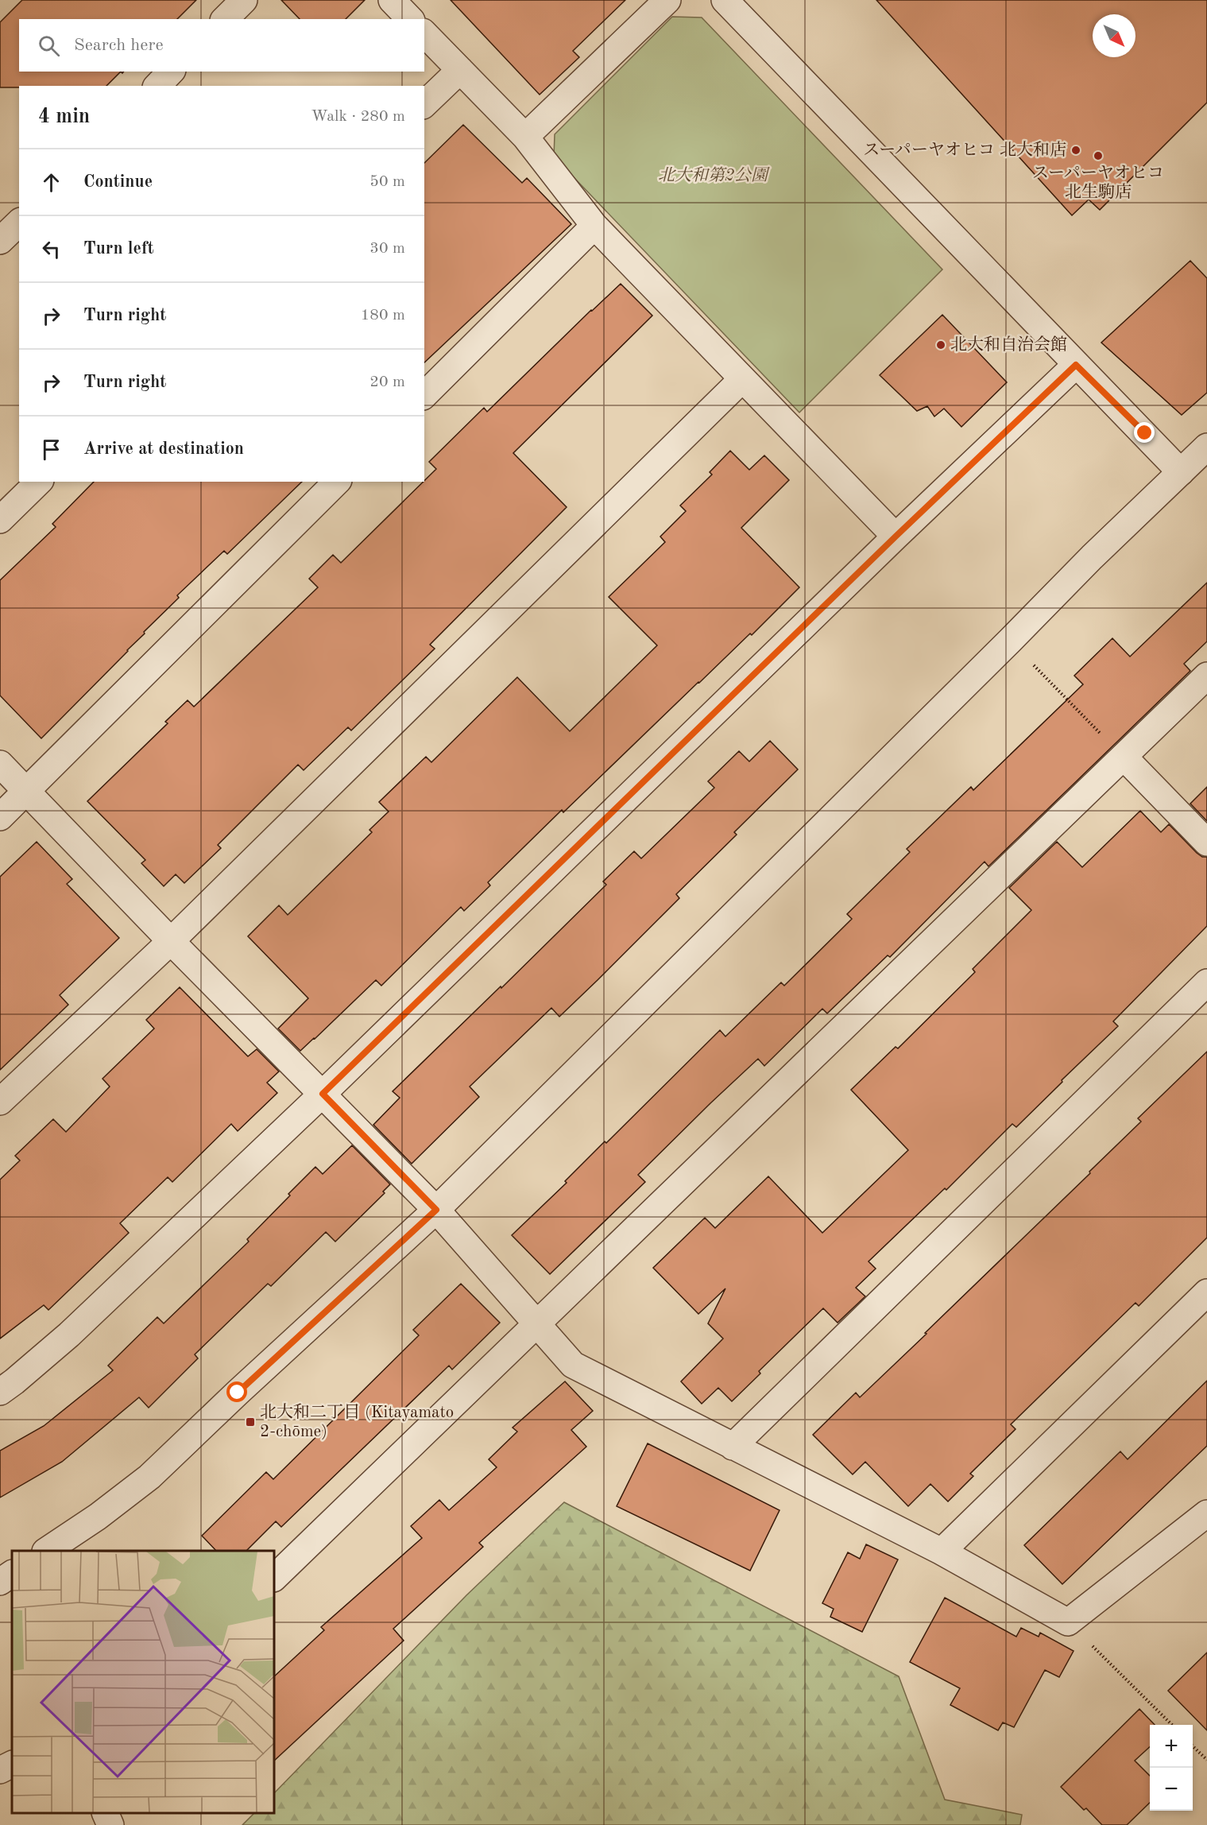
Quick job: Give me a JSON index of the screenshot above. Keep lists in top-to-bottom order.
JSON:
{
  "parks": ["北大和第2公園"],
  "places": {
    "other": ["スーパーヤオヒコ 北大和店", "スーパーヤオヒコ 北生駒店", "北大和自治会館"],
    "transit": ["北大和二丁目 (Kitayamato 2-chōme)"]
  },
  "north": "bottom right",
  "page": {
    "search": "Search here",
    "heading": ["4 min", "Walk · 280 m"],
    "list": [
      ["Continue", "50 m"],
      ["Turn left", "30 m"],
      ["Turn right", "180 m"],
      ["Turn right", "20 m"],
      "Arrive at destination"
    ],
    "map_buttons": ["+", "−"]
  }
}
